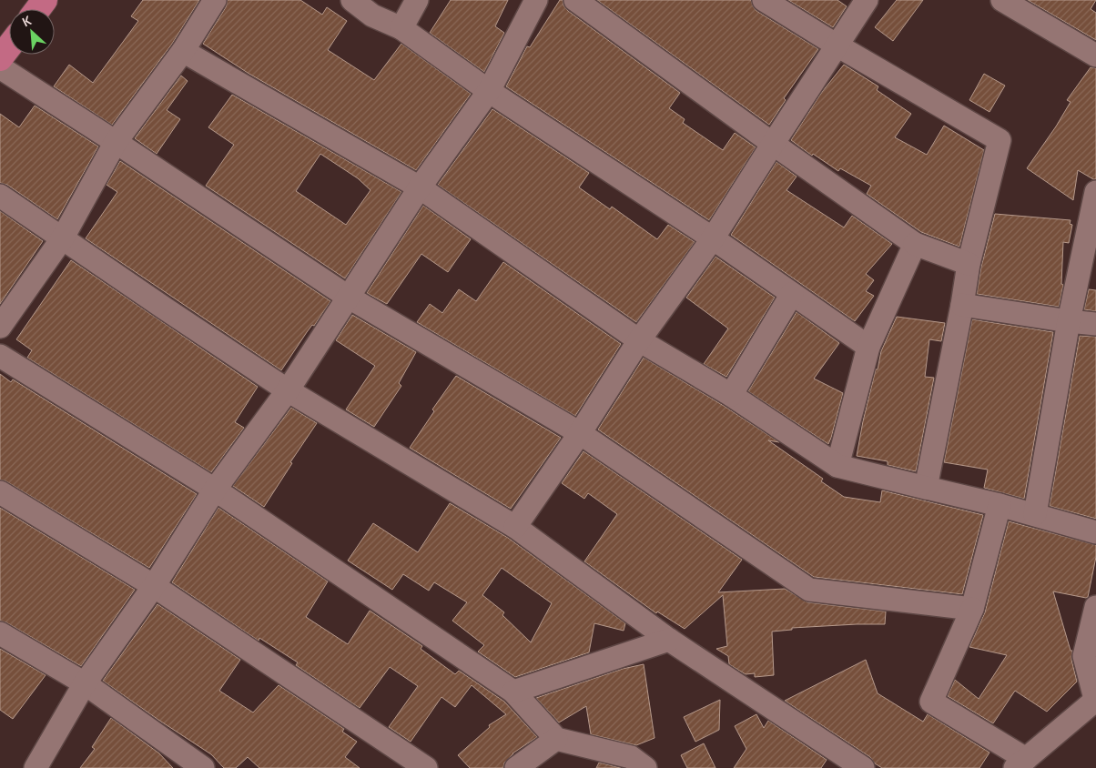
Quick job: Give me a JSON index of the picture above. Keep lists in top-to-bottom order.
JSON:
{
  "north": "top left"
}
